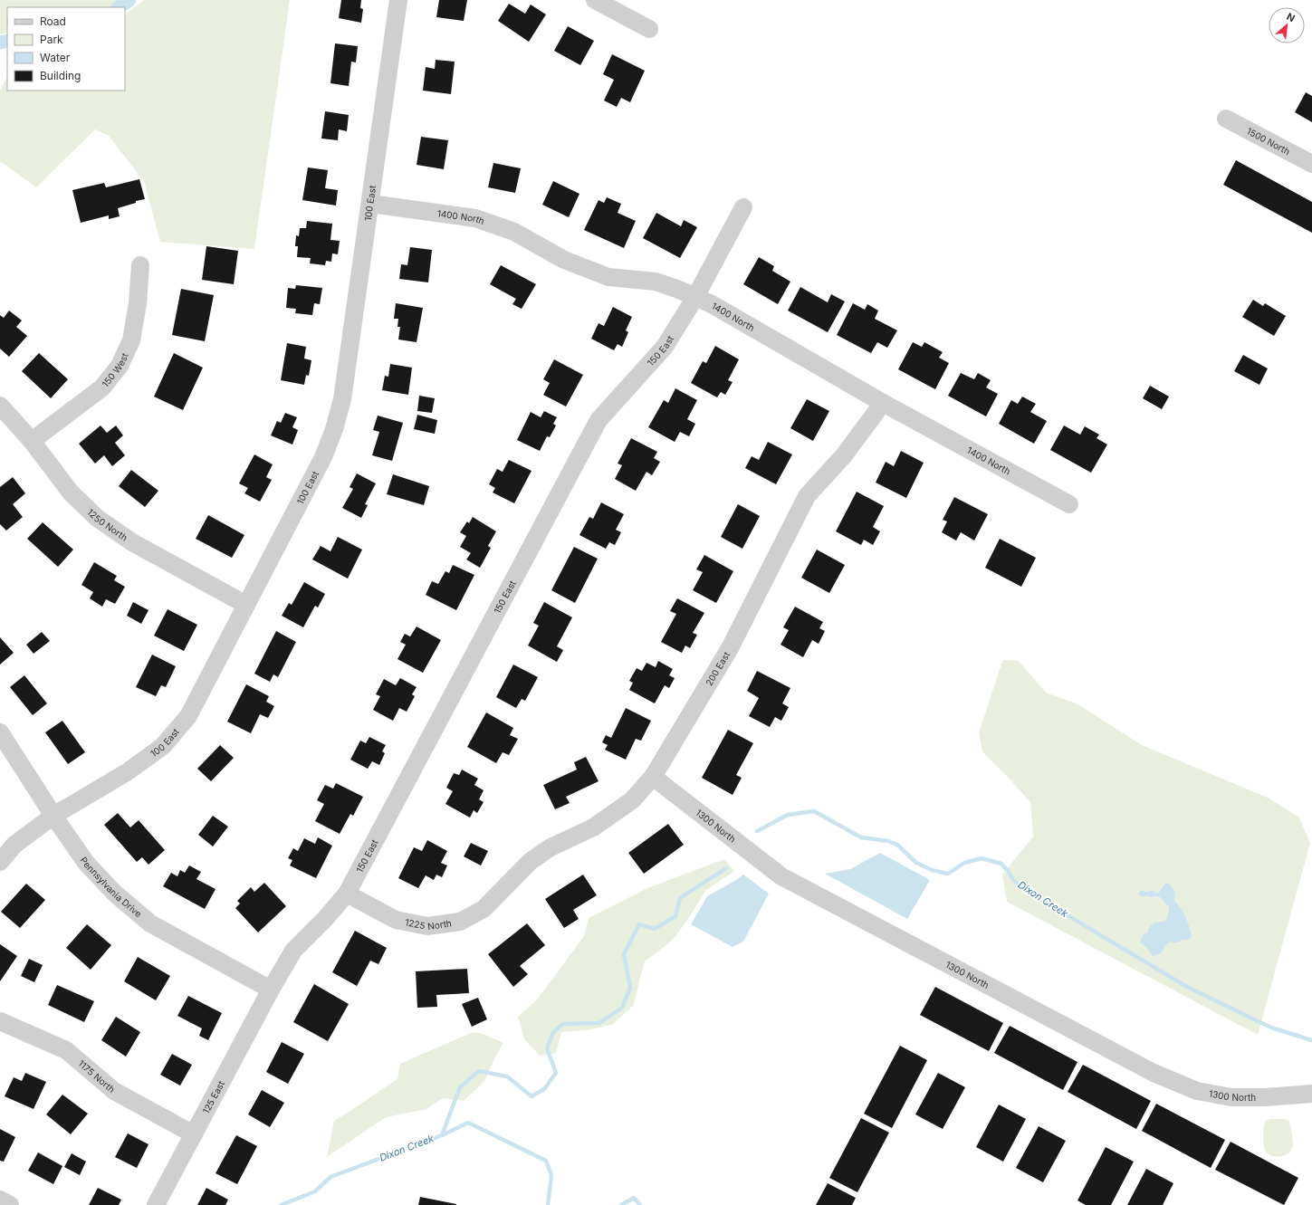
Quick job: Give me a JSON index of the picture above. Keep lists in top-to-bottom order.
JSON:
{
  "streets": {
    "street": [
      "1500 North",
      "100 East",
      "1400 North",
      "150 East",
      "150 West",
      "1250 North",
      "200 East",
      "1300 North",
      "Pennsylvania Drive",
      "1225 North",
      "1175 North",
      "125 East"
    ]
  },
  "crossings": [
    ["100 East", "1400 North"],
    ["100 East", "1250 North"],
    ["100 East", "Pennsylvania Drive"],
    ["1400 North", "150 East"],
    ["1400 North", "200 East"],
    ["150 East", "Pennsylvania Drive"],
    ["150 East", "1225 North"],
    ["150 East", "125 East"],
    ["150 West", "1250 North"],
    ["200 East", "1300 North"],
    ["200 East", "1225 North"],
    ["Pennsylvania Drive", "125 East"],
    ["1175 North", "125 East"]
  ],
  "water": ["Dixon Creek"],
  "legend": [
    "Road",
    "Park",
    "Water",
    "Building"
  ],
  "north": "top right"
}
